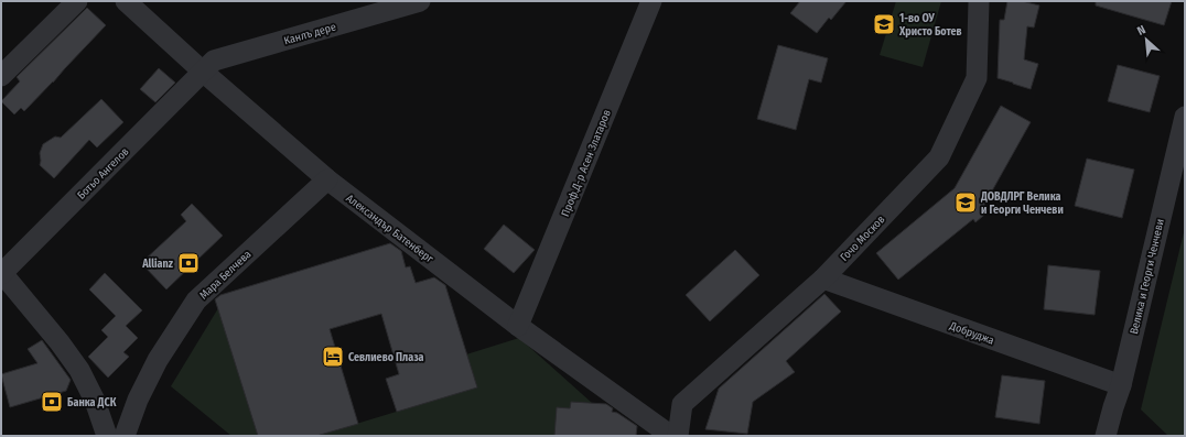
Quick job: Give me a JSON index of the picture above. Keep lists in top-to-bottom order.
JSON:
{
  "streets": {
    "street": [
      "Канлъ дере",
      "Проф.Д-р Асен Златаров",
      "Ботьо Ангелов",
      "Александър Батенберг",
      "Гочо Москов",
      "Мара Белчева",
      "Велика и Георги Ченчеви",
      "Добруджа"
    ]
  },
  "crossings": [
    ["Канлъ дере", "Ботьо Ангелов"],
    ["Канлъ дере", "Александър Батенберг"],
    ["Проф.Д-р Асен Златаров", "Александър Батенберг"],
    ["Ботьо Ангелов", "Александър Батенберг"],
    ["Александър Батенберг", "Мара Белчева"],
    ["Гочо Москов", "Добруджа"],
    ["Велика и Георги Ченчеви", "Добруджа"]
  ],
  "places": {
    "school or university": ["1-во ОУ Христо Ботев", "ДОВДЛРГ Велика и Георги Ченчеви"],
    "bank": ["Allianz", "Банка ДСК"],
    "hotel": ["Севлиево Плаза"]
  },
  "north": "top left"
}
